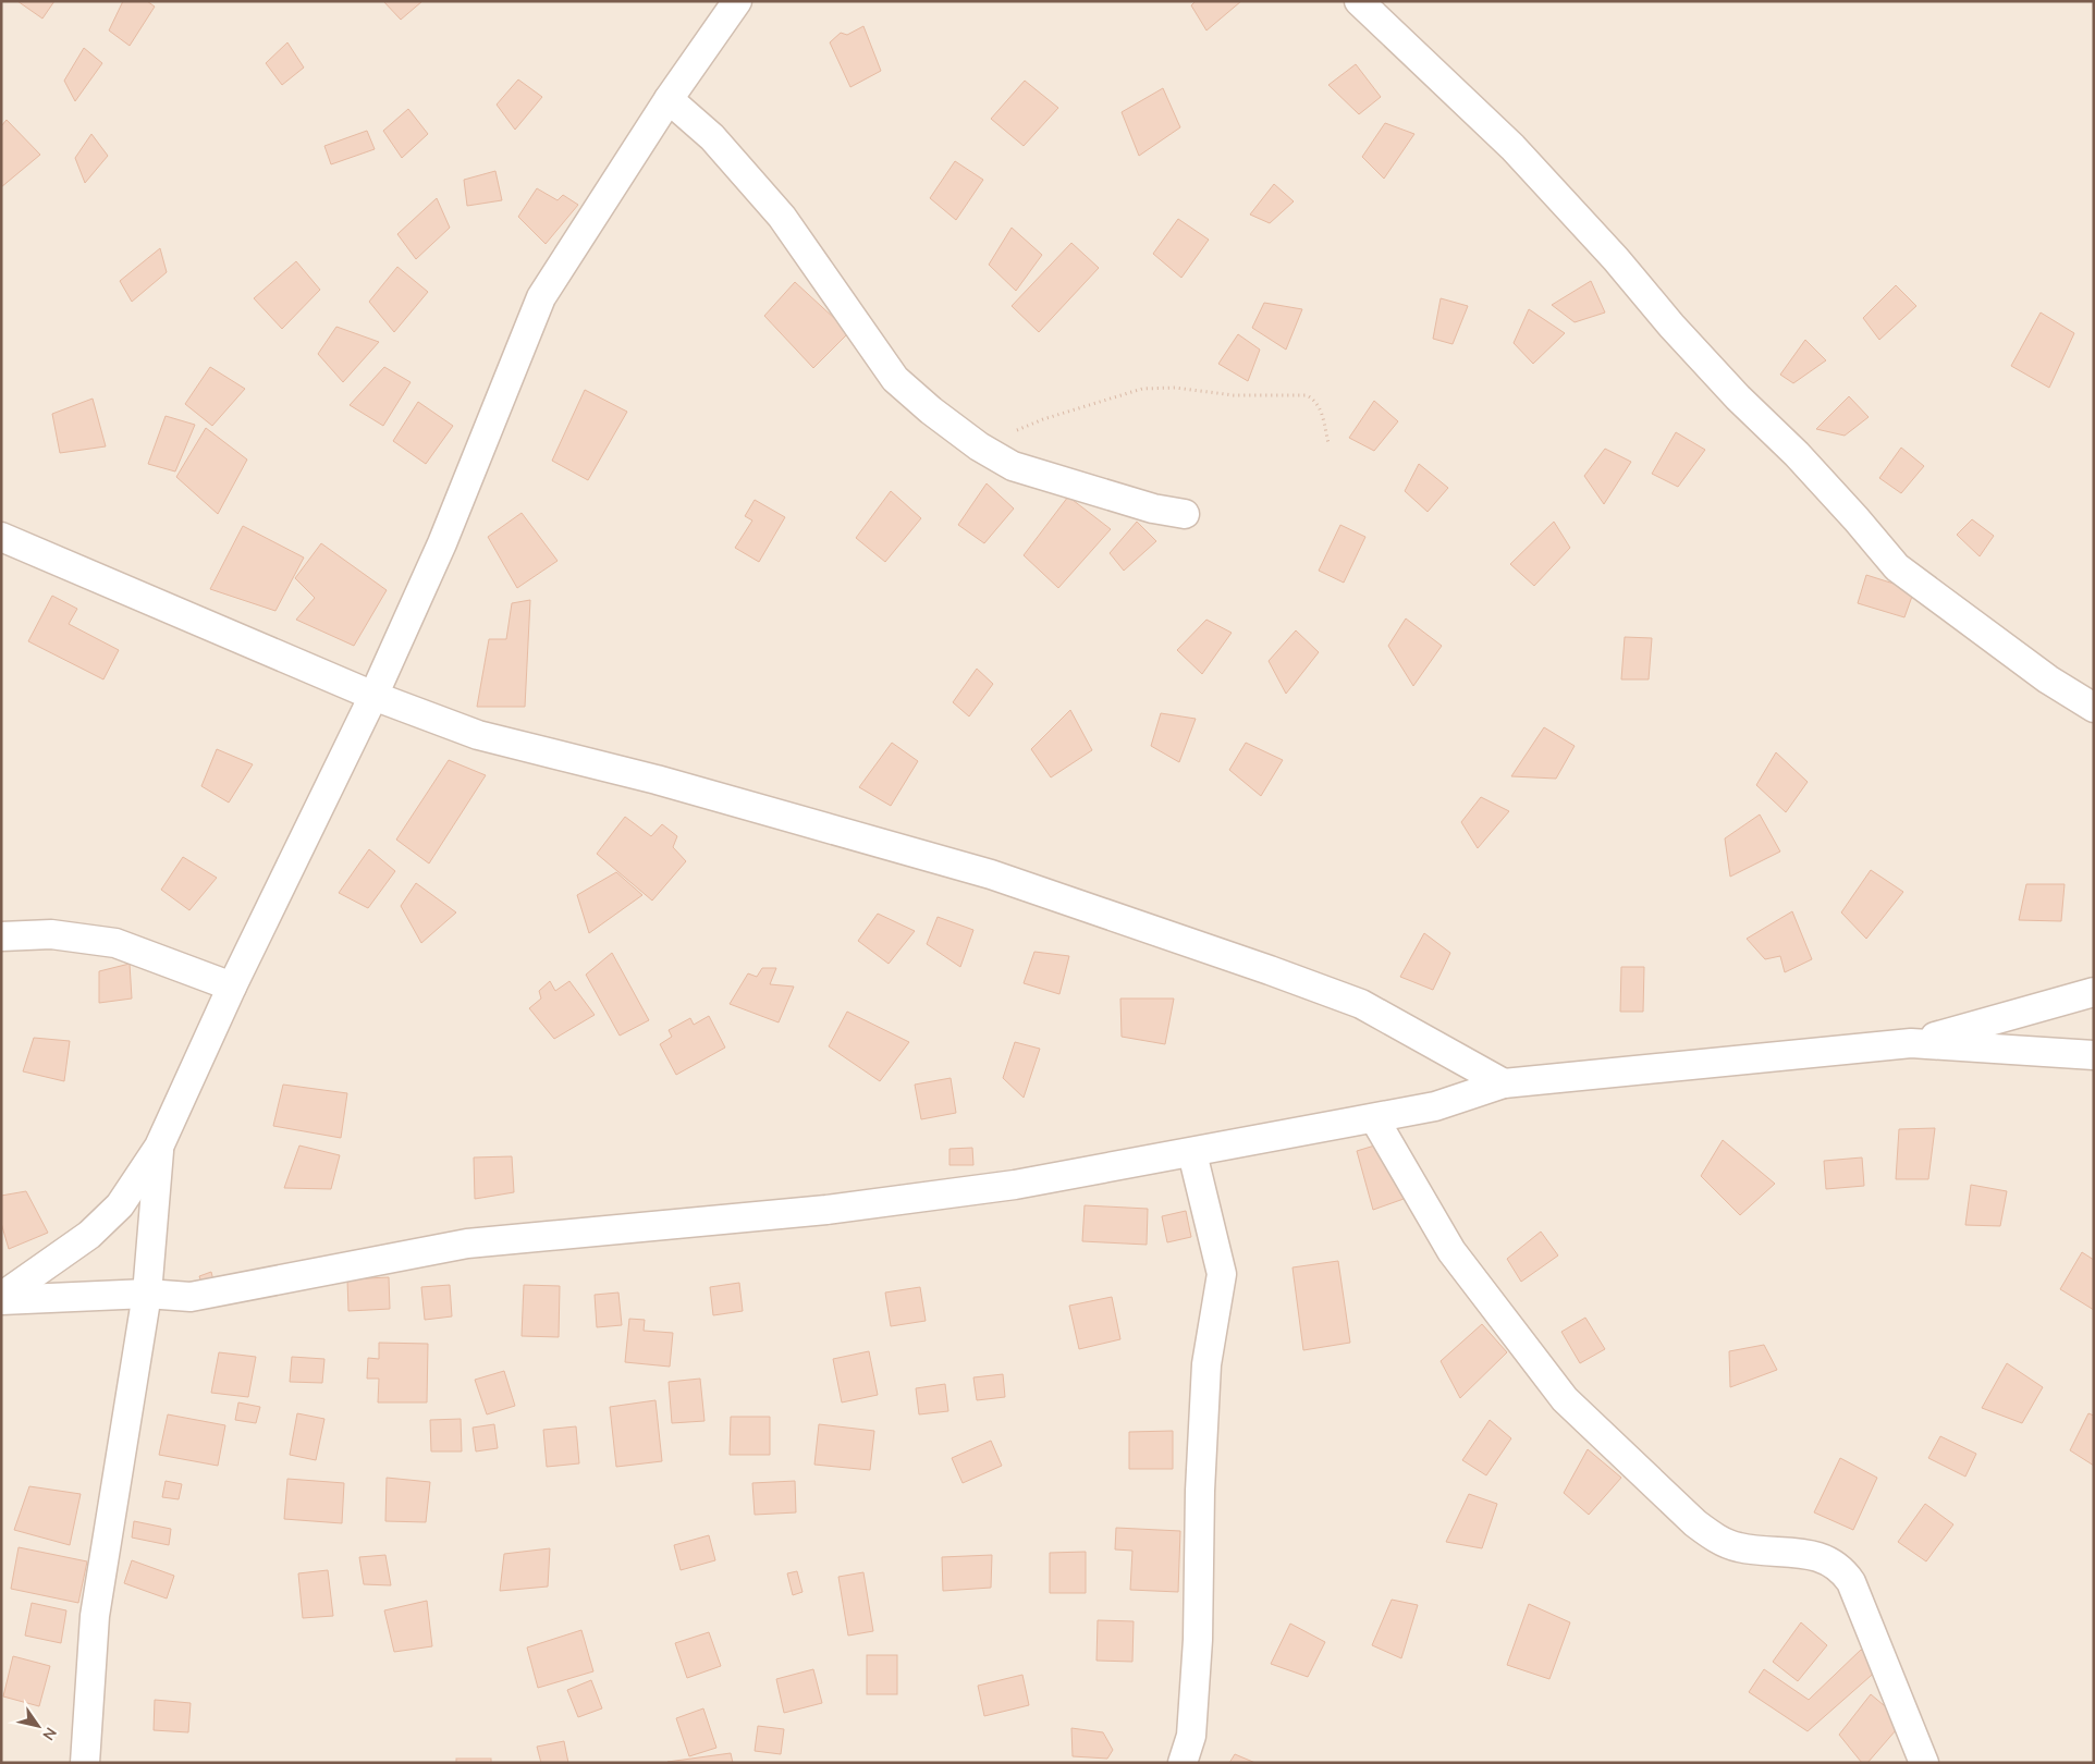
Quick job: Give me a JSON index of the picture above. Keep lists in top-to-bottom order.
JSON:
{
  "north": "bottom right"
}
